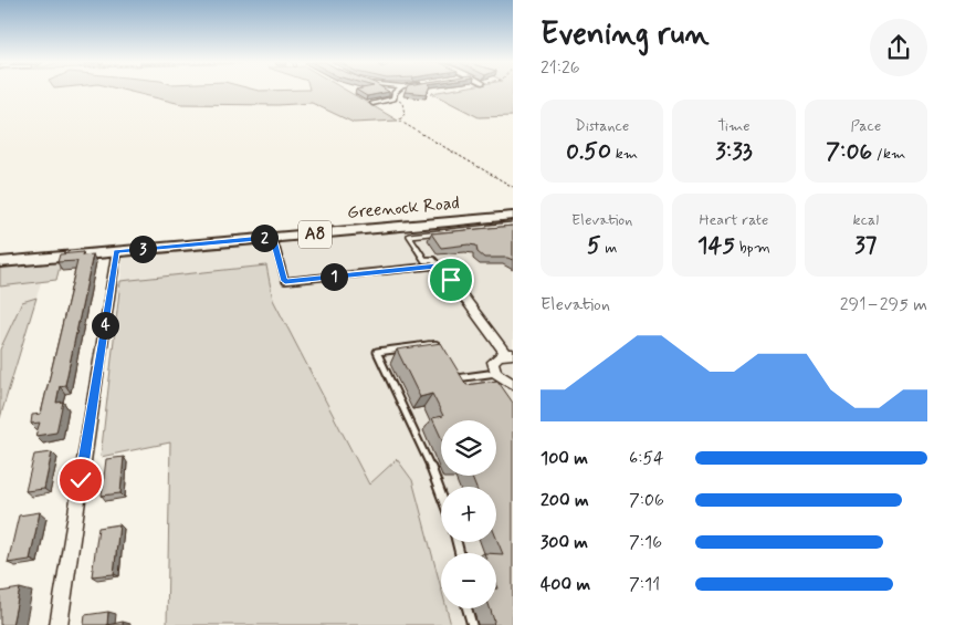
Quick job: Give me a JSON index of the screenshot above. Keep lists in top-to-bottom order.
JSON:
{
  "streets": {
    "main road": ["Greenock Road", "A8"]
  },
  "page": {
    "heading": ["Evening run", "21:26"],
    "stats": [
      ["Distance", "0.50 km"],
      ["Time", "3:33"],
      ["Pace", "7:06 /km"],
      ["Elevation", "5 m"],
      ["Heart rate", "145 bpm"],
      ["kcal", "37"]
    ],
    "pins": [
      "2",
      "3",
      "1",
      "4"
    ],
    "chart": ["Elevation", "291–295 m"],
    "map_buttons": ["+", "−"],
    "list": [
      {
        "name": "100 m",
        "note": "6:54"
      },
      {
        "name": "200 m",
        "note": "7:06"
      },
      {
        "name": "300 m",
        "note": "7:16"
      },
      {
        "name": "400 m",
        "note": "7:11"
      }
    ]
  }
}
